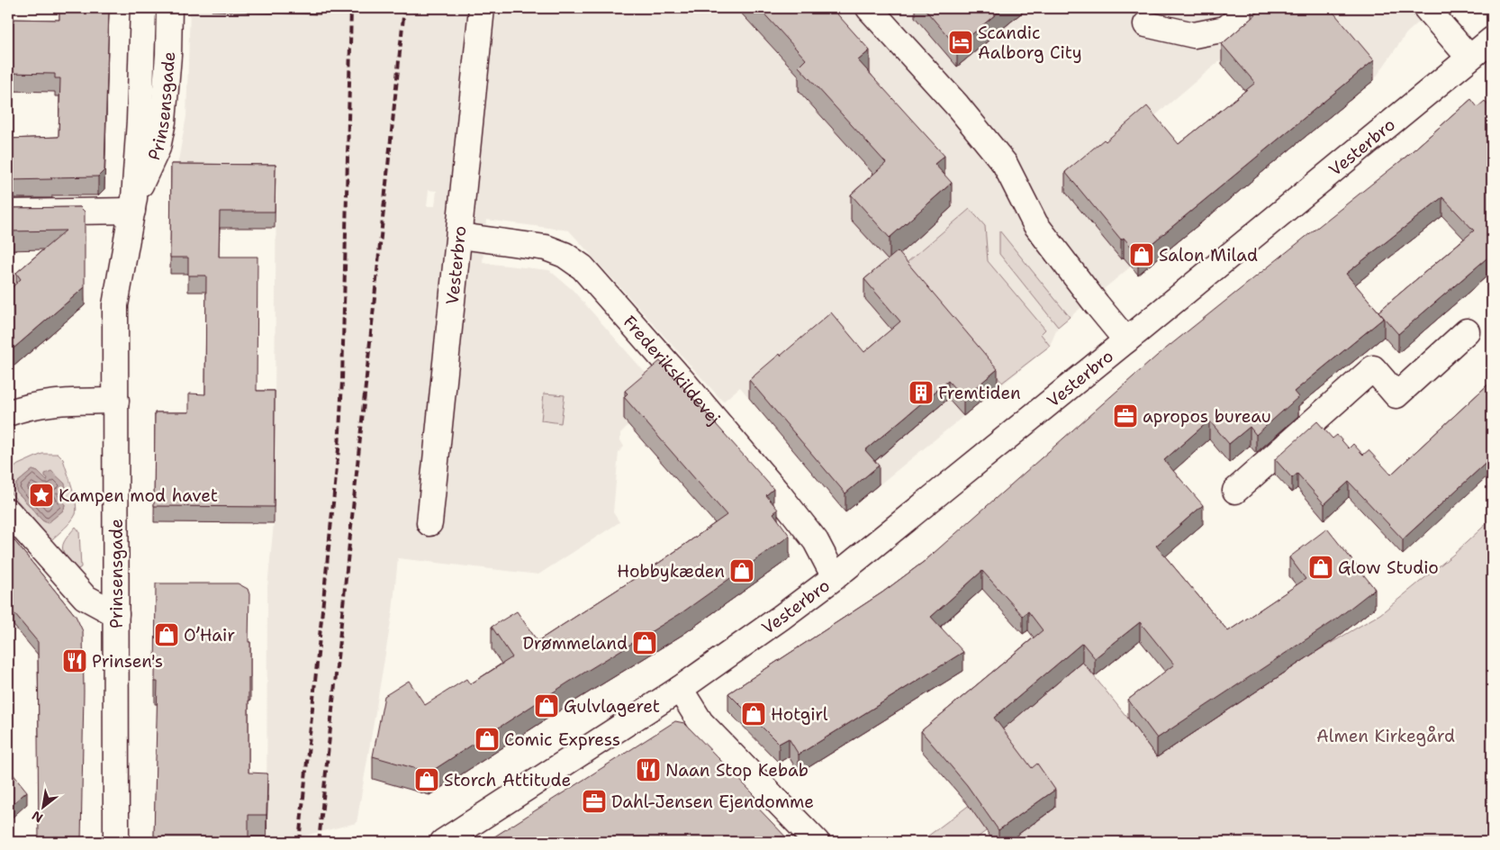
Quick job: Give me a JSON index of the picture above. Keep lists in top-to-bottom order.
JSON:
{
  "streets": {
    "street": ["Prinsensgade", "Vesterbro", "Frederikskildevej"]
  },
  "crossings": [
    ["Vesterbro", "Frederikskildevej"]
  ],
  "parks": ["Almen Kirkegård"],
  "places": {
    "hotel": ["Scandic Aalborg City"],
    "shop": [
      "Salon Milad",
      "Glow Studio",
      "Hobbykæden",
      "O’Hair",
      "Drømmeland",
      "Gulvlageret",
      "Hotgirl",
      "Comic Express",
      "Storch Attitude"
    ],
    "building": ["Fremtiden"],
    "office": ["apropos bureau", "Dahl-Jensen Ejendomme"],
    "place": ["Kampen mod havet"],
    "restaurant": ["Prinsen's", "Naan Stop Kebab"]
  },
  "north": "bottom left"
}
